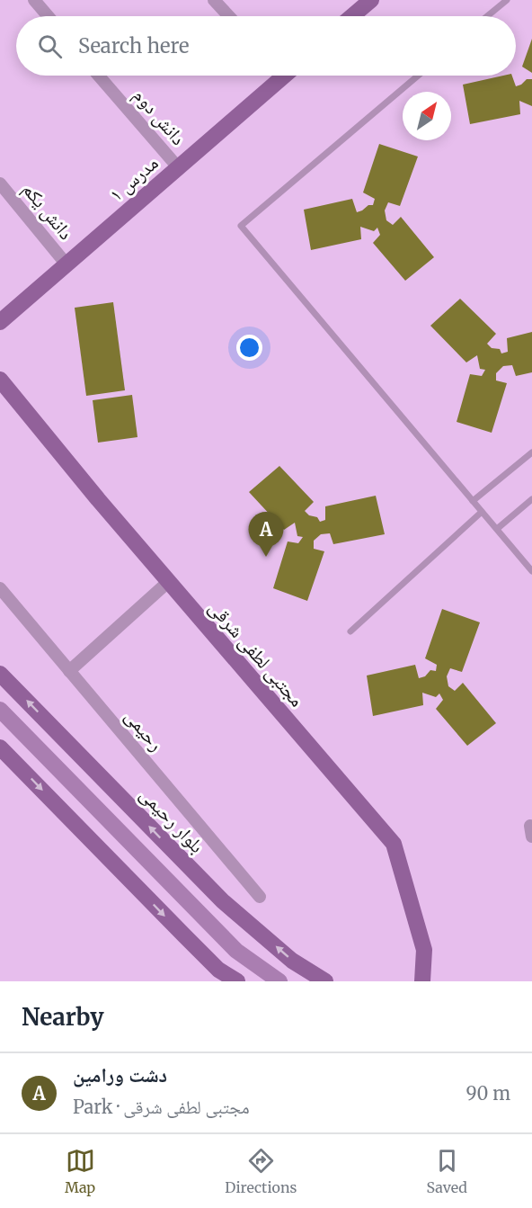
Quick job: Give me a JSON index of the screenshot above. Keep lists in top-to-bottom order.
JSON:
{
  "streets": {
    "street": [
      "دانش دوم",
      "مدرس ۱",
      "دانش یکم",
      "مجتبی لطفی شرقی",
      "رحیمی",
      "بلوار رحیمی"
    ]
  },
  "crossings": [
    ["دانش دوم", "مدرس ۱"],
    ["مدرس ۱", "دانش یکم"]
  ],
  "north": "top right",
  "page": {
    "search": "Search here",
    "pins": "A",
    "heading": "Nearby",
    "list": [
      {
        "mark": "A",
        "name": "دشت ورامین",
        "note": "Park · مجتبی لطفی شرقی",
        "value": "90 m"
      }
    ],
    "nav": ["Map", "Directions", "Saved"]
  }
}
